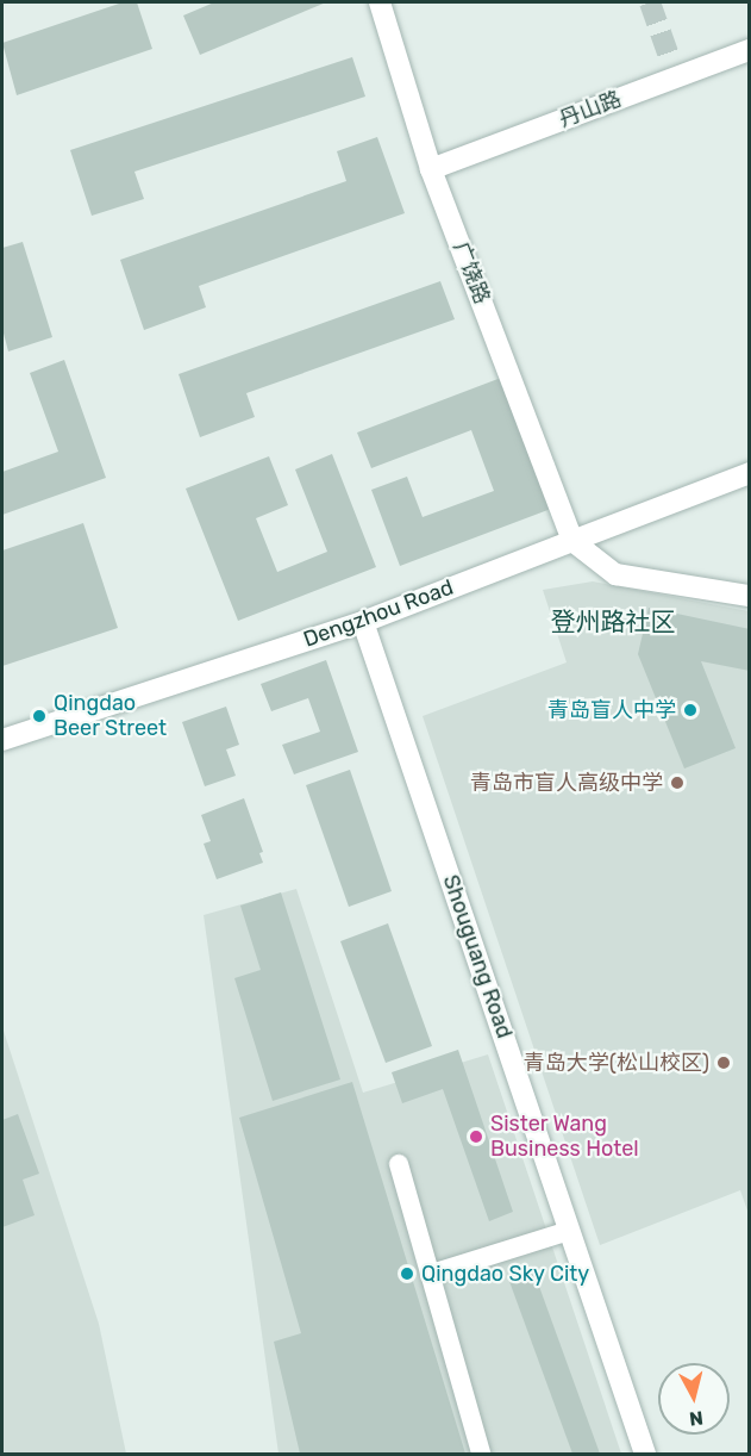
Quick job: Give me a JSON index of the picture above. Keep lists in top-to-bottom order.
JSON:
{
  "streets": {
    "street": [
      "丹山路",
      "广饶路",
      "Dengzhou Road",
      "Shouguang Road"
    ]
  },
  "crossings": [
    ["丹山路", "广饶路"],
    ["广饶路", "Dengzhou Road"],
    ["Dengzhou Road", "Shouguang Road"]
  ],
  "districts": ["登州路社区"],
  "places": [
    "青岛盲人中学",
    "Qingdao Beer Street",
    "青岛市盲人高级中学",
    "青岛大学(松山校区)",
    "Sister Wang Business Hotel",
    "Qingdao Sky City"
  ],
  "north": "bottom"
}
